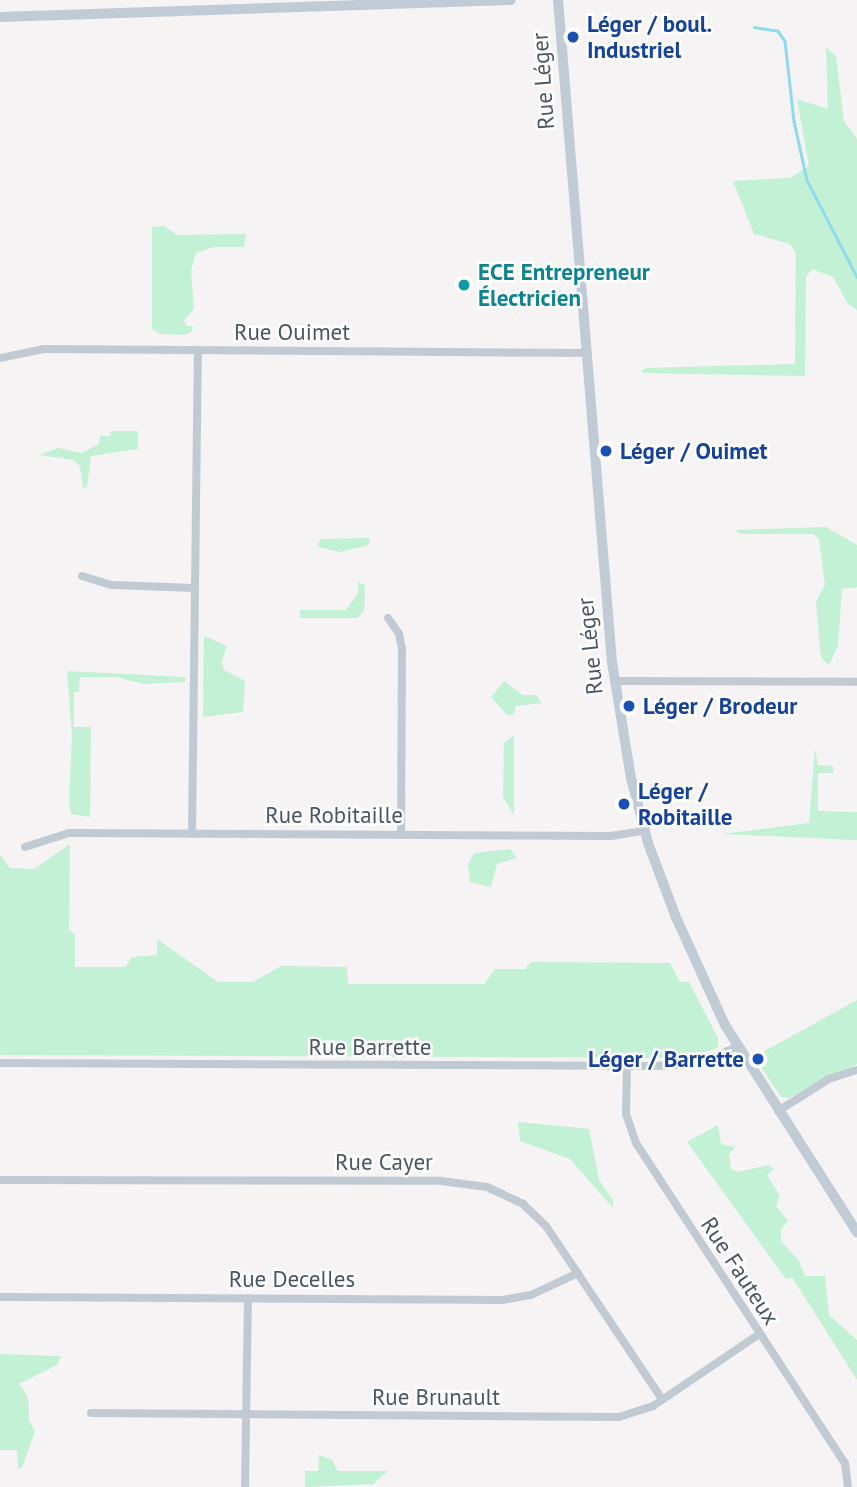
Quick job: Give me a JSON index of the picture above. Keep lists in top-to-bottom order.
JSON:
{
  "streets": {
    "street": [
      "Rue Léger",
      "Rue Ouimet",
      "Rue Robitaille",
      "Rue Barrette",
      "Rue Cayer",
      "Rue Fauteux",
      "Rue Decelles",
      "Rue Brunault"
    ]
  },
  "crossings": [
    ["Rue Léger", "Rue Ouimet"],
    ["Rue Léger", "Rue Robitaille"],
    ["Rue Léger", "Rue Barrette"],
    ["Rue Barrette", "Rue Fauteux"],
    ["Rue Cayer", "Rue Decelles"],
    ["Rue Cayer", "Rue Brunault"],
    ["Rue Fauteux", "Rue Brunault"]
  ],
  "places": [
    "Léger / boul. Industriel",
    "ECE Entrepreneur Électricien",
    "Léger / Ouimet",
    "Léger / Brodeur",
    "Léger / Robitaille",
    "Léger / Barrette"
  ]
}
